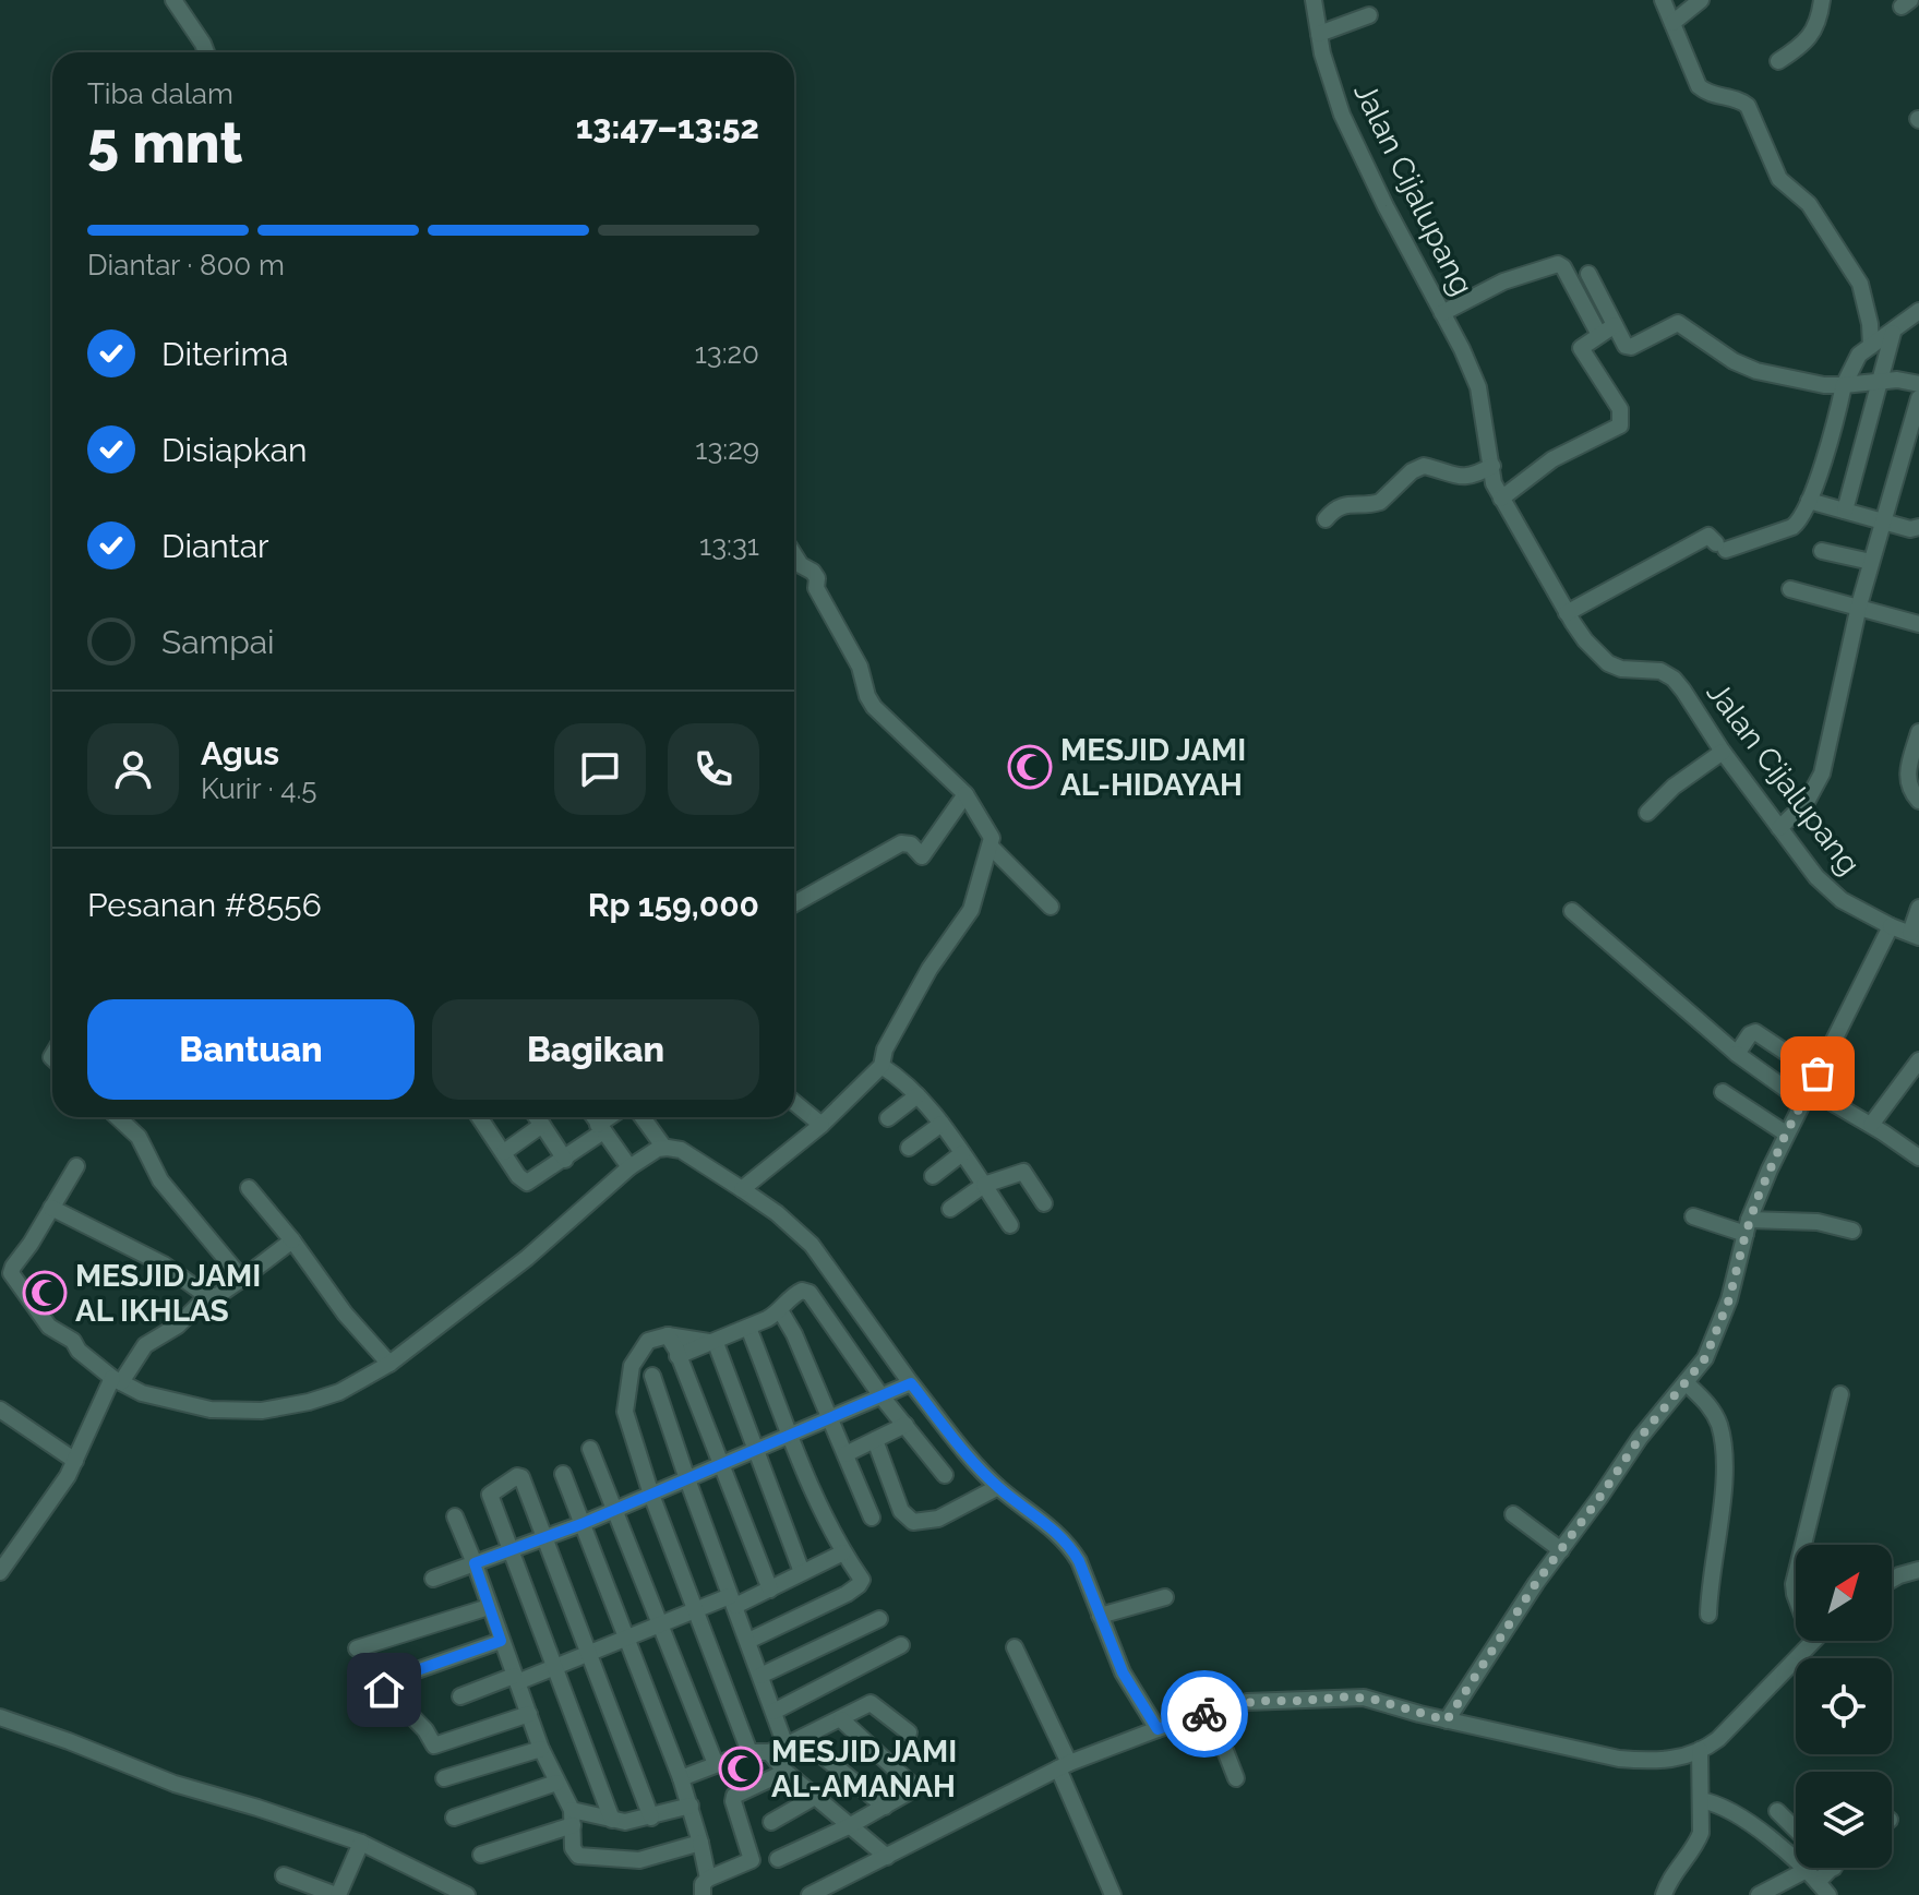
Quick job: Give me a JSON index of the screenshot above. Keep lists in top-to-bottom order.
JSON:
{
  "streets": {
    "street": ["Jalan Cijalupang"]
  },
  "places": {
    "mosque": ["MESJID JAMI AL-HIDAYAH", "MESJID JAMI AL IKHLAS", "MESJID JAMI AL-AMANAH"]
  },
  "north": "top right",
  "page": {
    "heading": ["5 mnt", "Tiba dalam", "13:47–13:52"],
    "panel": [
      "Agus",
      "Kurir · 4.5",
      "Pesanan #8556",
      "Rp 159,000"
    ],
    "bar": "Diantar · 800 m",
    "list": [
      ["Diterima", "13:20"],
      ["Disiapkan", "13:29"],
      ["Diantar", "13:31"],
      "Sampai"
    ],
    "buttons": ["Bantuan", "Bagikan"]
  }
}
